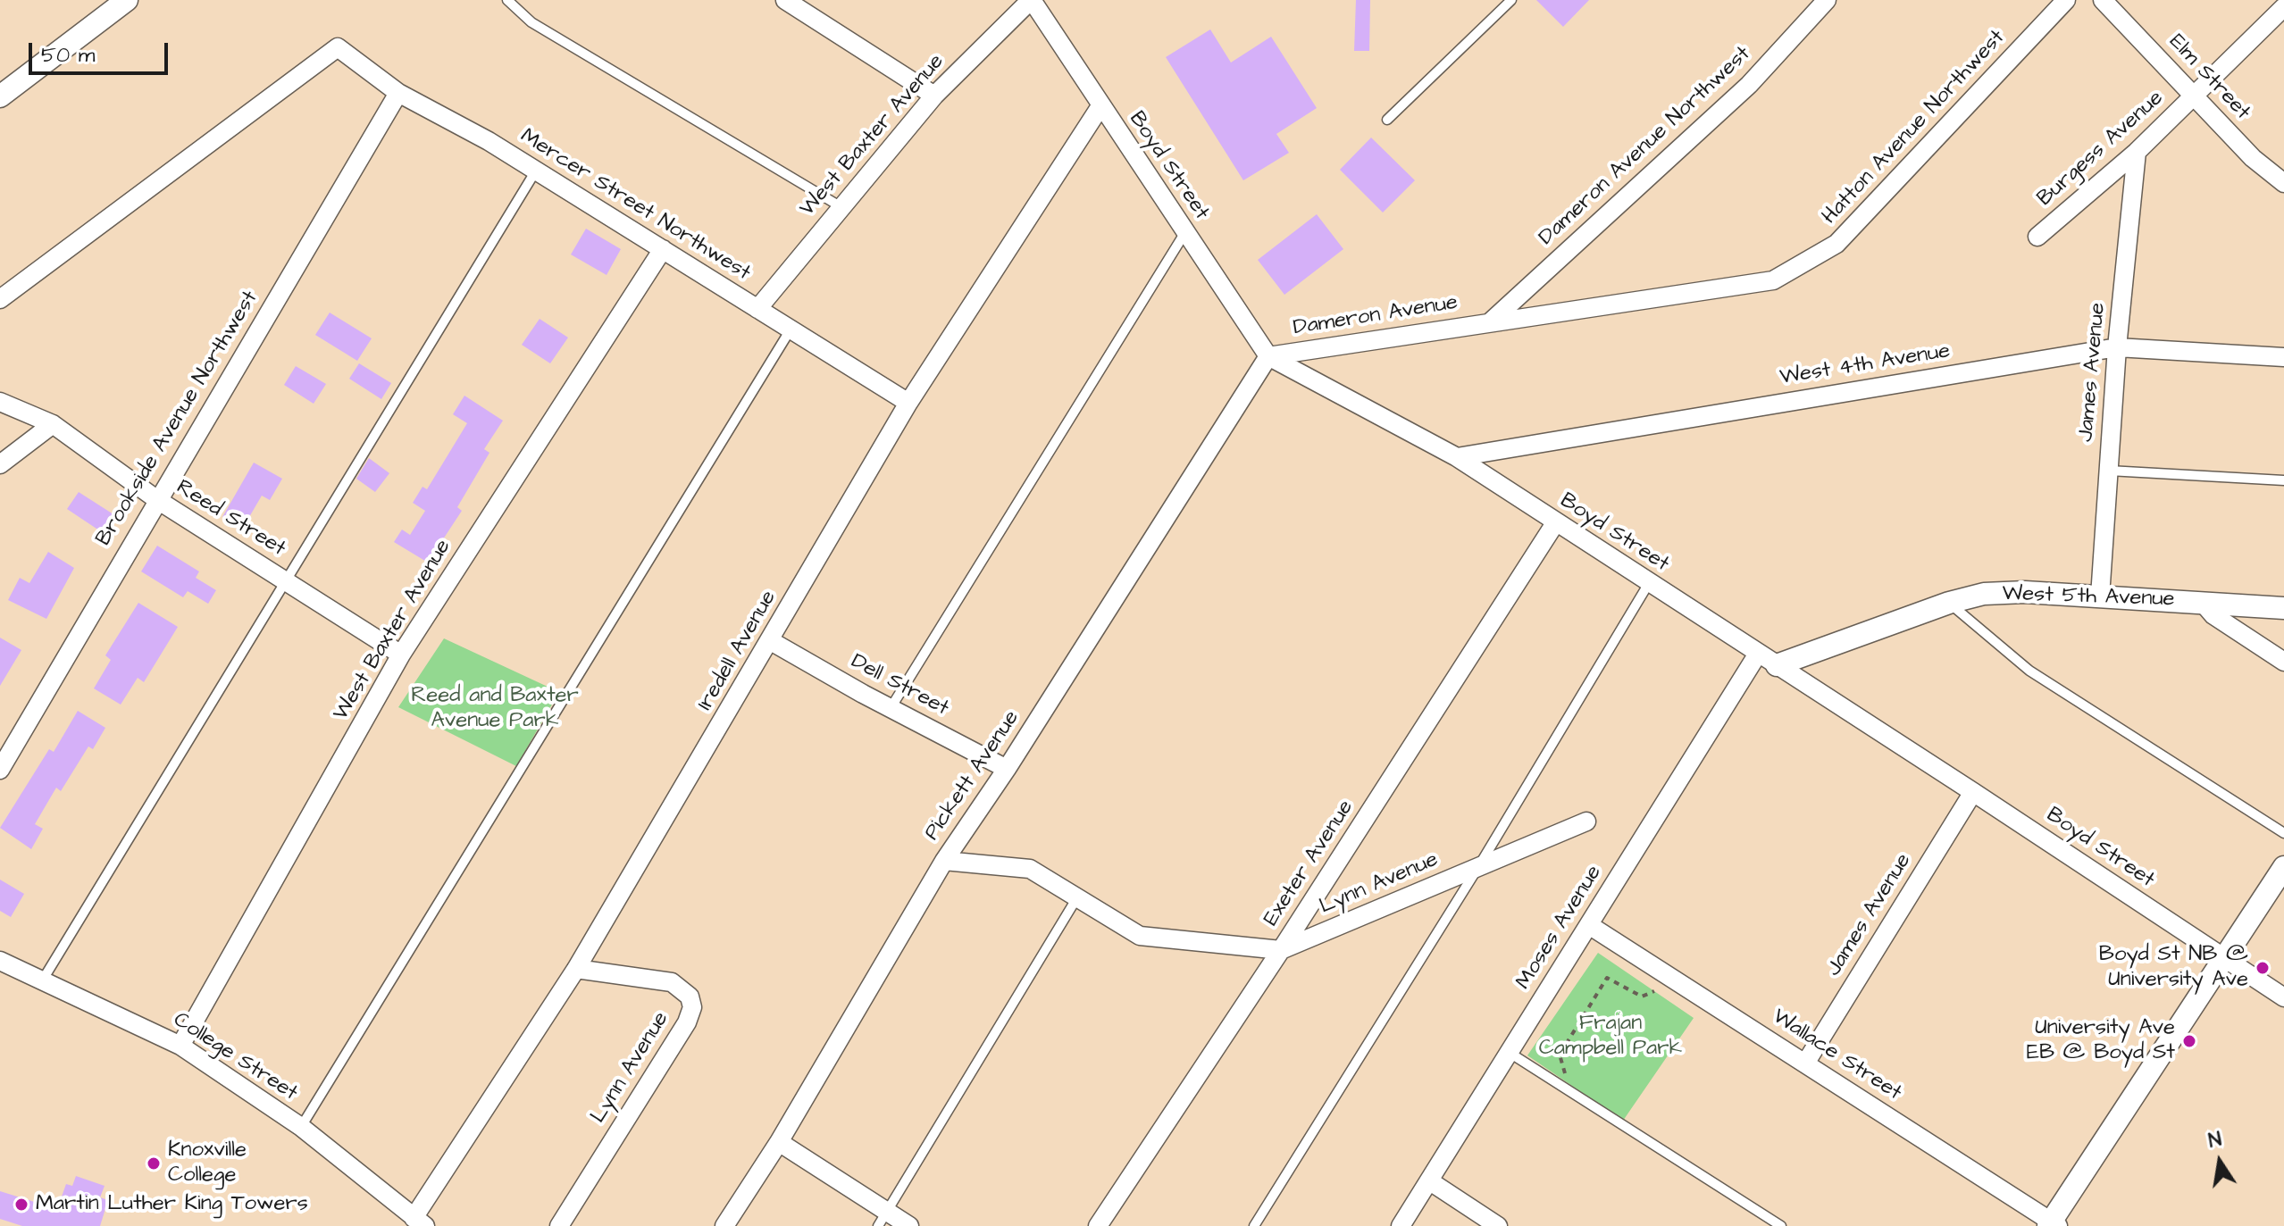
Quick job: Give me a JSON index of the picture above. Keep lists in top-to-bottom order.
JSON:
{
  "streets": {
    "street": [
      "Elm Street",
      "Hatton Avenue Northwest",
      "West Baxter Avenue",
      "Dameron Avenue Northwest",
      "Burgess Avenue",
      "Boyd Street",
      "Mercer Street Northwest",
      "Dameron Avenue",
      "West 4th Avenue",
      "James Avenue",
      "Brookside Avenue Northwest",
      "Reed Street",
      "West 5th Avenue",
      "Iredell Avenue",
      "Dell Street",
      "Pickett Avenue",
      "Exeter Avenue",
      "Lynn Avenue",
      "Moses Avenue",
      "Wallace Street",
      "College Street"
    ]
  },
  "crossings": [
    ["Elm Street", "Burgess Avenue"],
    ["Hatton Avenue Northwest", "Dameron Avenue Northwest"],
    ["Hatton Avenue Northwest", "Dameron Avenue"],
    ["West Baxter Avenue", "Boyd Street"],
    ["West Baxter Avenue", "Mercer Street Northwest"],
    ["West Baxter Avenue", "Reed Street"],
    ["West Baxter Avenue", "College Street"],
    ["Dameron Avenue Northwest", "Dameron Avenue"],
    ["Burgess Avenue", "James Avenue"],
    ["Boyd Street", "Dameron Avenue"],
    ["Boyd Street", "West 4th Avenue"],
    ["Boyd Street", "James Avenue"],
    ["Boyd Street", "West 5th Avenue"],
    ["Boyd Street", "Iredell Avenue"],
    ["Boyd Street", "Pickett Avenue"],
    ["Boyd Street", "Exeter Avenue"],
    ["Boyd Street", "Moses Avenue"],
    ["Mercer Street Northwest", "Brookside Avenue Northwest"],
    ["Mercer Street Northwest", "Iredell Avenue"],
    ["Dameron Avenue", "Pickett Avenue"],
    ["West 4th Avenue", "James Avenue"],
    ["James Avenue", "West 5th Avenue"],
    ["James Avenue", "Wallace Street"],
    ["Brookside Avenue Northwest", "Reed Street"],
    ["Iredell Avenue", "Dell Street"],
    ["Iredell Avenue", "Lynn Avenue"],
    ["Iredell Avenue", "College Street"],
    ["Dell Street", "Pickett Avenue"],
    ["Pickett Avenue", "Lynn Avenue"],
    ["Exeter Avenue", "Lynn Avenue"],
    ["Moses Avenue", "Wallace Street"]
  ],
  "parks": ["Reed and Baxter Avenue Park", "Frajan Campbell Park"],
  "places": [
    "Boyd St NB @ University Ave",
    "University Ave EB @ Boyd St",
    "Knoxville College",
    "Martin Luther King Towers"
  ],
  "scale_bar": "50 m",
  "north": "top"
}
